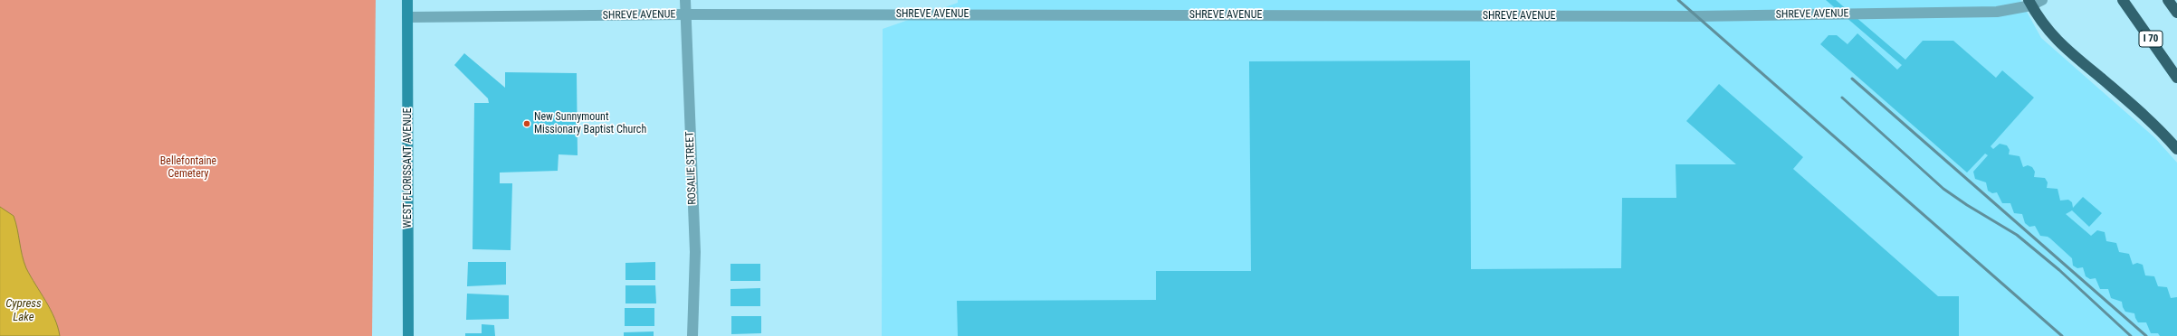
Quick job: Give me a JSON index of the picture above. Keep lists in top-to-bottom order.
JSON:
{
  "streets": {
    "highway": ["I 70"],
    "main road": ["WEST FLORISSANT AVENUE"],
    "street": ["SHREVE AVENUE", "ROSALIE STREET"]
  },
  "crossings": [
    ["SHREVE AVENUE", "WEST FLORISSANT AVENUE"],
    ["SHREVE AVENUE", "ROSALIE STREET"]
  ],
  "water": ["Cypress Lake"],
  "parks": ["Bellefontaine Cemetery"],
  "places": ["New Sunnymount Missionary Baptist Church"]
}
